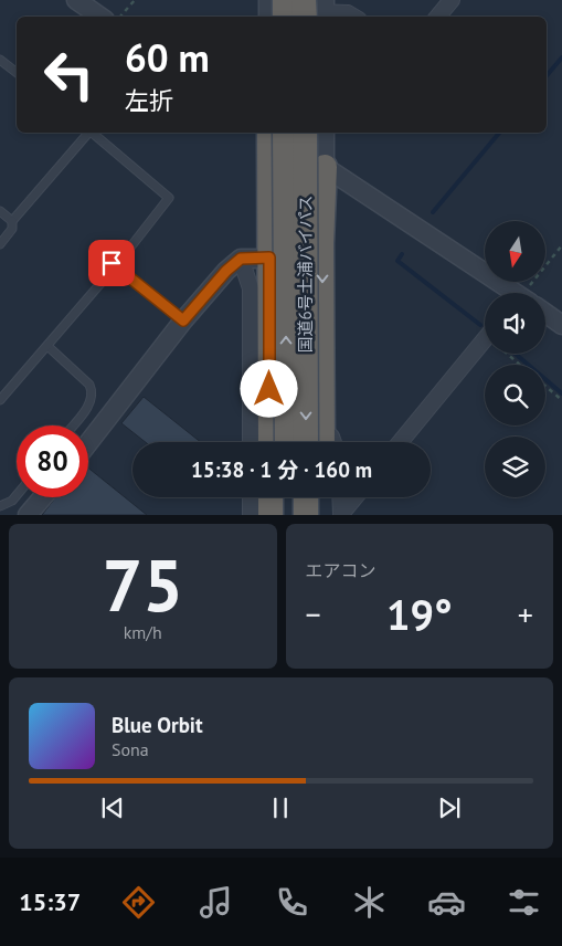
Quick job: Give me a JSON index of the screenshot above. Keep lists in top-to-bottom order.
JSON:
{
  "streets": {
    "highway": ["国道6号土浦バイパス"]
  },
  "north": "bottom",
  "page": {
    "turn": ["60 m", "左折"],
    "limit": "80",
    "trip": "15:38 · 1 分 · 160 m",
    "tile": [
      ["75", "km/h"],
      "エアコン"
    ],
    "heat": ["−", "19°", "+"],
    "song": ["Blue Orbit", "Sona"],
    "tabs": "15:37"
  }
}
